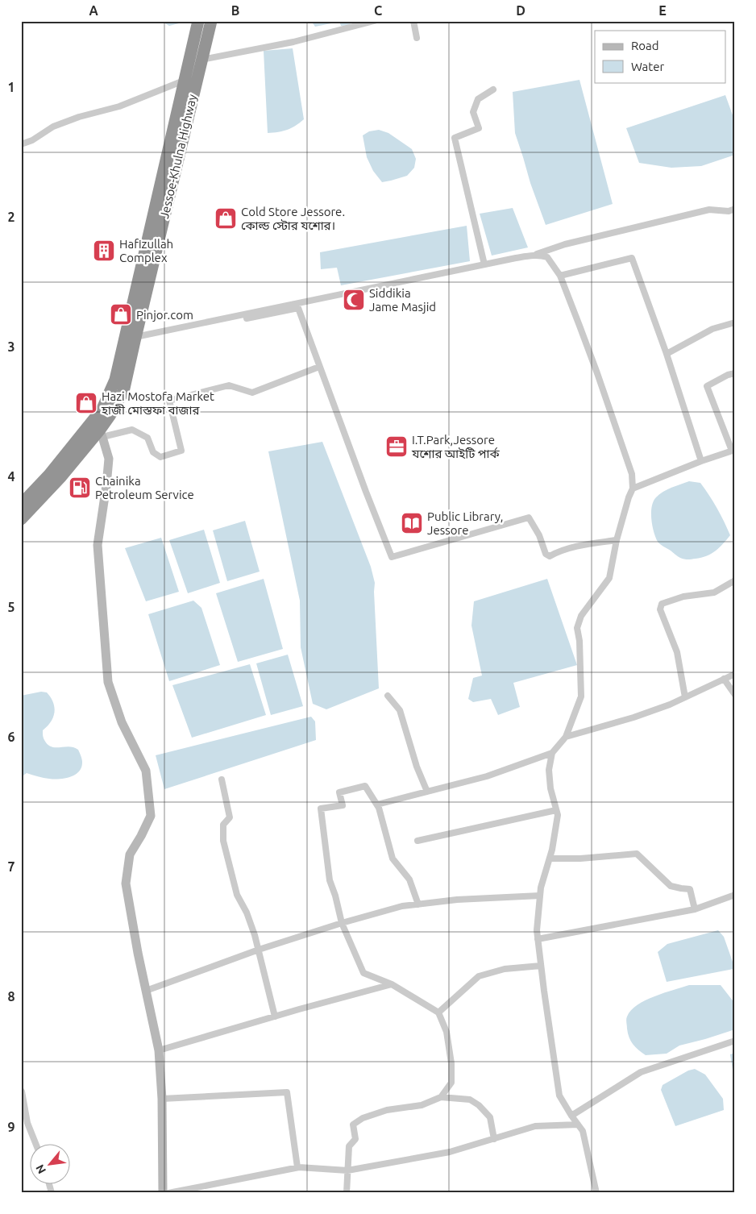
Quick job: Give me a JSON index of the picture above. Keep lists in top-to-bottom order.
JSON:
{
  "streets": {
    "highway": ["Jessoe-Khulna Highway"]
  },
  "places": {
    "shop": ["Cold Store Jessore. কোল্ড স্টোর যশোর।", "Pinjor.com", "Hazi Mostofa Market হাজী মোস্তফা বাজার"],
    "building": ["Hafizullah Complex"],
    "mosque": ["Siddikia Jame Masjid"],
    "office": ["I.T.Park,Jessore যশোর আইটি পার্ক"],
    "fuel station": ["Chainika Petroleum Service"],
    "library": ["Public Library, Jessore"]
  },
  "legend": ["Road", "Water"],
  "north": "bottom left",
  "grid": {
    "columns": [
      "A",
      "B",
      "C",
      "D",
      "E"
    ],
    "rows": [
      "1",
      "2",
      "3",
      "4",
      "5",
      "6",
      "7",
      "8",
      "9"
    ]
  }
}
